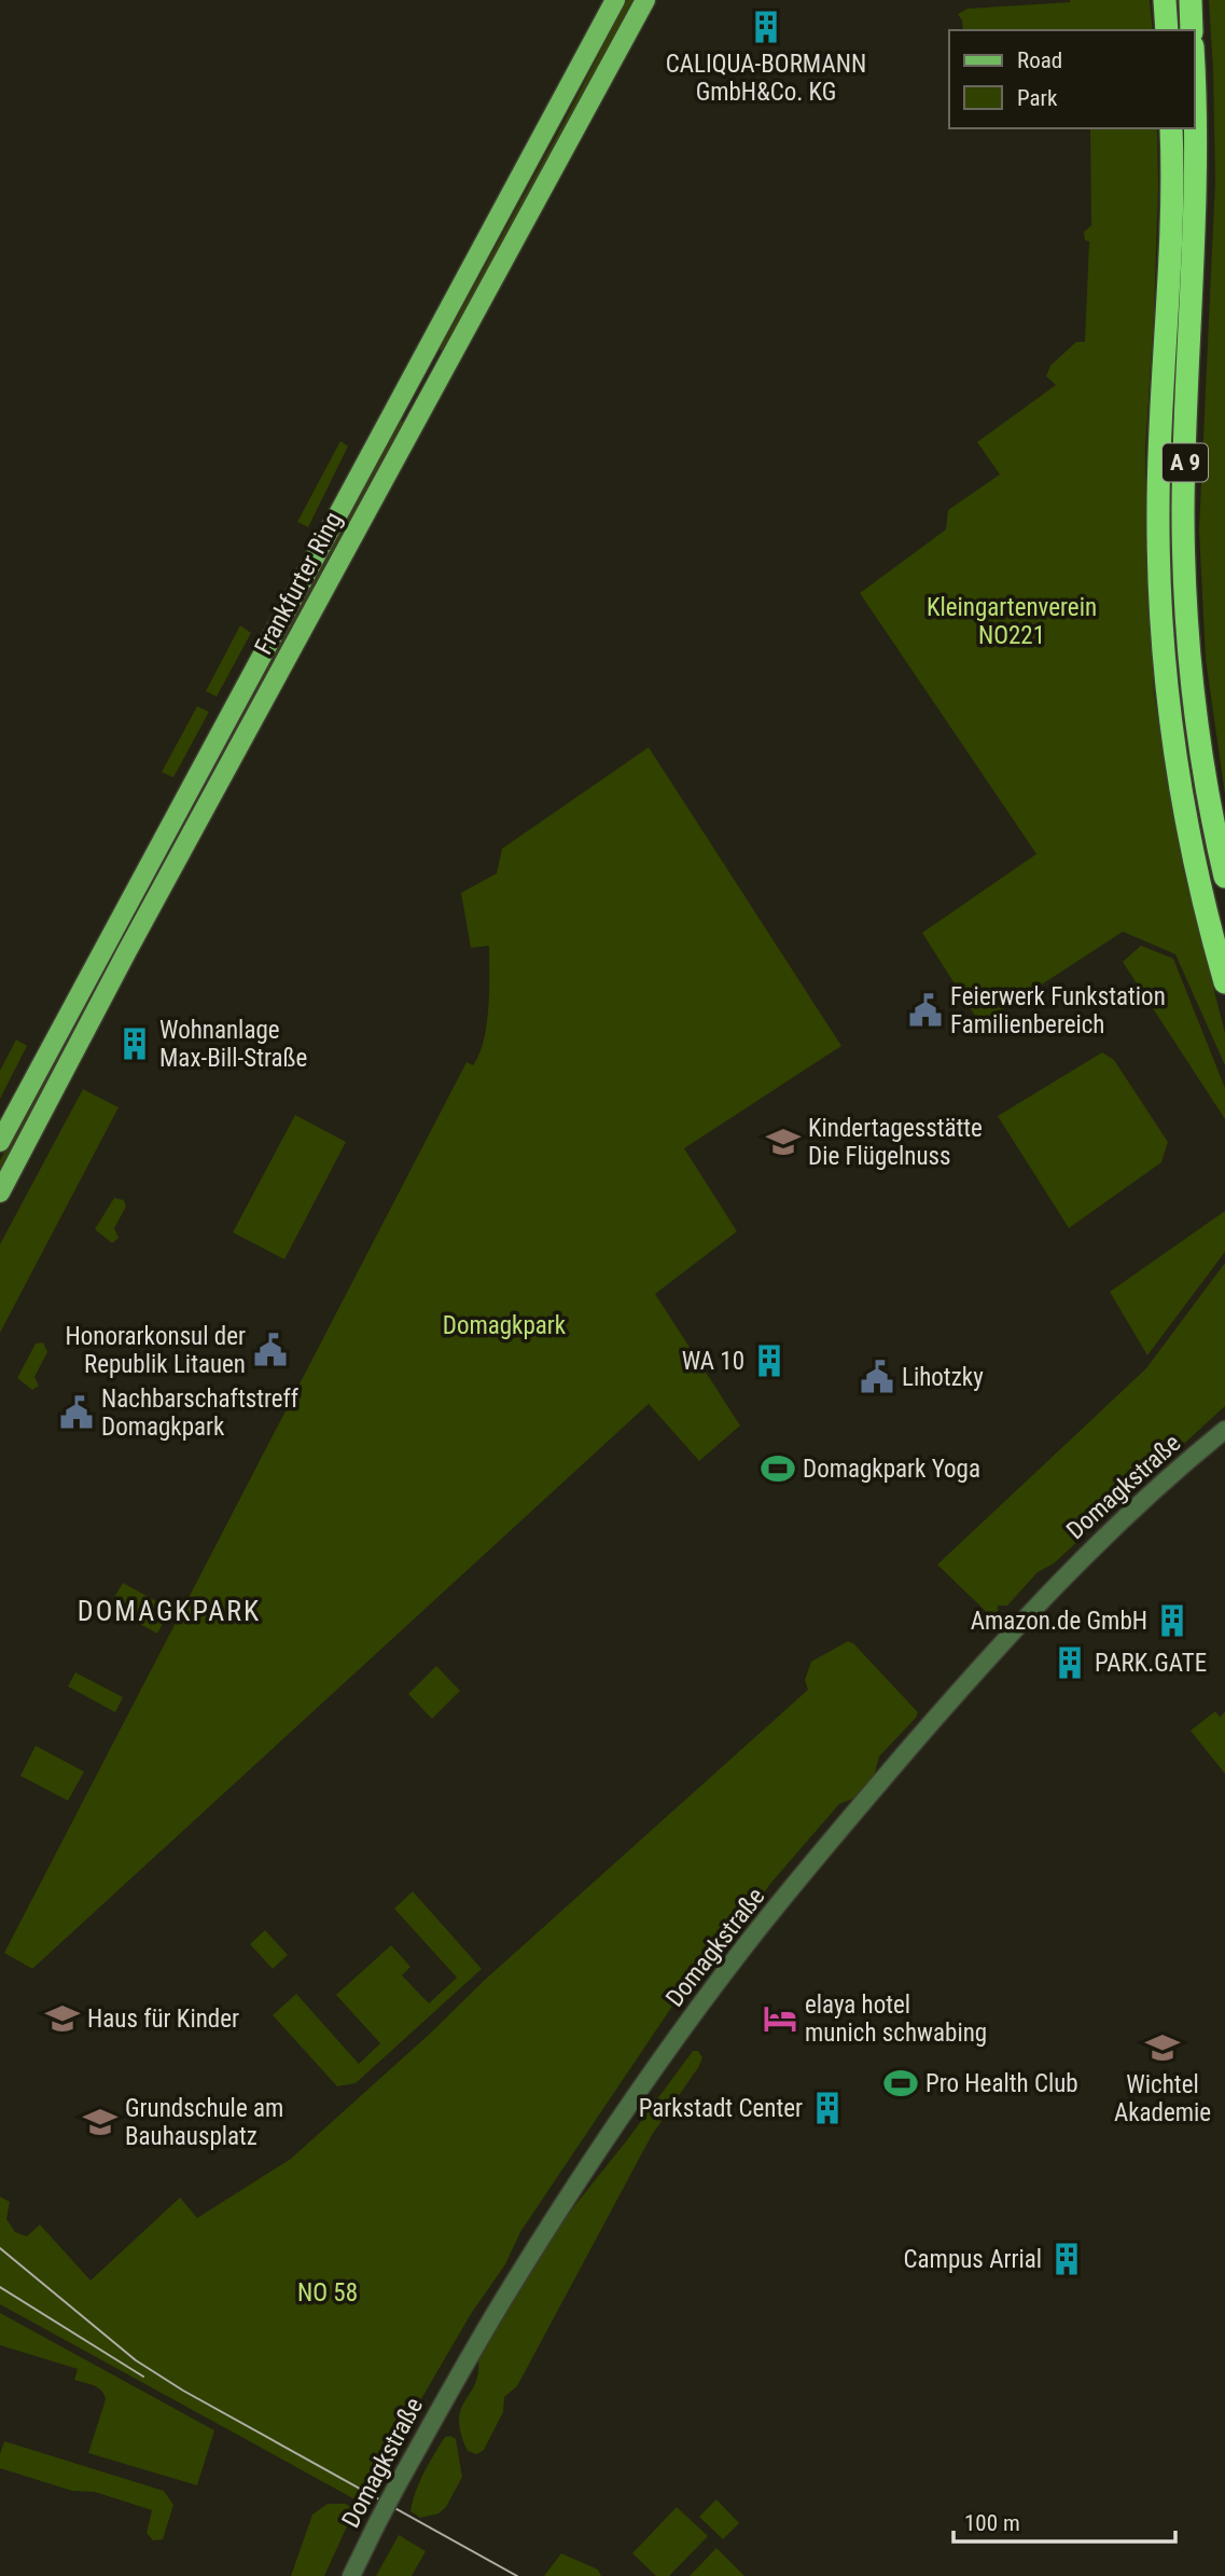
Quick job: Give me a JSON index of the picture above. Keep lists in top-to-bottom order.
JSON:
{
  "streets": {
    "highway": ["A 9"],
    "main road": ["Frankfurter Ring"],
    "street": ["Domagkstraße"]
  },
  "districts": ["DOMAGKPARK"],
  "parks": ["Kleingartenverein NO221", "Domagkpark", "NO 58"],
  "places": {
    "building": [
      "CALIQUA-BORMANN GmbH&Co. KG",
      "Wohnanlage Max-Bill-Straße",
      "WA 10",
      "Amazon.de GmbH",
      "PARK.GATE",
      "Parkstadt Center",
      "Campus Arrial"
    ],
    "public building": [
      "Feierwerk Funkstation Familienbereich",
      "Honorarkonsul der Republik Litauen",
      "Lihotzky",
      "Nachbarschaftstreff Domagkpark"
    ],
    "school or university": [
      "Kindertagesstätte Die Flügelnuss",
      "Haus für Kinder",
      "Wichtel Akademie",
      "Grundschule am Bauhausplatz"
    ],
    "sports": ["Domagkpark Yoga", "Pro Health Club"],
    "hotel": ["elaya hotel munich schwabing"]
  },
  "legend": ["Road", "Park"],
  "scale_bar": "100 m"
}
